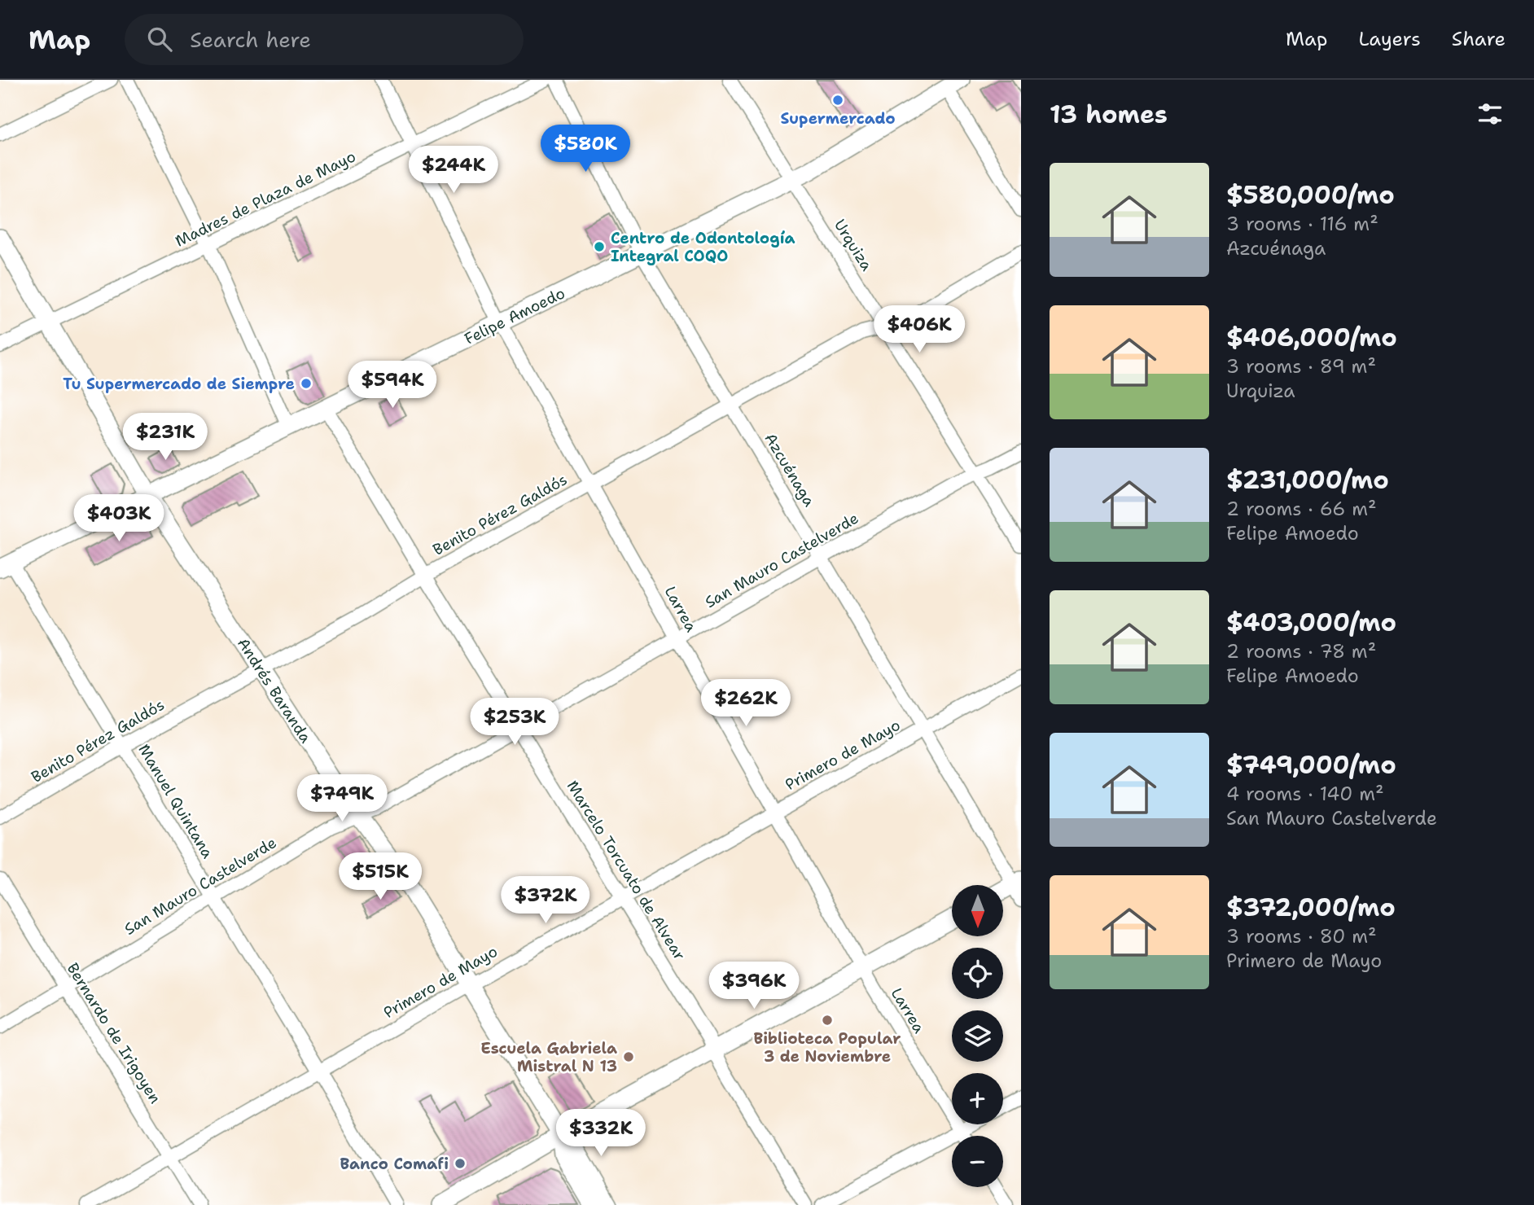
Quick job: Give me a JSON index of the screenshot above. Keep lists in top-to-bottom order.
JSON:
{
  "streets": {
    "main road": ["Felipe Amoedo", "Andrés Baranda"],
    "street": [
      "Madres de Plaza de Mayo",
      "Urquiza",
      "Azcuénaga",
      "Benito Pérez Galdós",
      "San Mauro Castelverde",
      "Larrea",
      "Primero de Mayo",
      "Manuel Quintana",
      "Marcelo Torcuato de Alvear",
      "Bernardo de Irigoyen"
    ]
  },
  "crossings": [
    ["Madres de Plaza de Mayo", "Larrea"],
    ["Madres de Plaza de Mayo", "Andrés Baranda"],
    ["Urquiza", "Felipe Amoedo"],
    ["Urquiza", "Benito Pérez Galdós"],
    ["Urquiza", "San Mauro Castelverde"],
    ["Felipe Amoedo", "Azcuénaga"],
    ["Felipe Amoedo", "Larrea"],
    ["Felipe Amoedo", "Andrés Baranda"],
    ["Felipe Amoedo", "Manuel Quintana"],
    ["Felipe Amoedo", "Marcelo Torcuato de Alvear"],
    ["Azcuénaga", "Benito Pérez Galdós"],
    ["Azcuénaga", "San Mauro Castelverde"],
    ["Azcuénaga", "Primero de Mayo"],
    ["Benito Pérez Galdós", "Larrea"],
    ["Benito Pérez Galdós", "Andrés Baranda"],
    ["Benito Pérez Galdós", "Manuel Quintana"],
    ["Benito Pérez Galdós", "Marcelo Torcuato de Alvear"],
    ["San Mauro Castelverde", "Larrea"],
    ["San Mauro Castelverde", "Andrés Baranda"],
    ["San Mauro Castelverde", "Manuel Quintana"],
    ["San Mauro Castelverde", "Marcelo Torcuato de Alvear"],
    ["San Mauro Castelverde", "Bernardo de Irigoyen"],
    ["Larrea", "Primero de Mayo"],
    ["Andrés Baranda", "Primero de Mayo"],
    ["Primero de Mayo", "Manuel Quintana"],
    ["Primero de Mayo", "Marcelo Torcuato de Alvear"],
    ["Primero de Mayo", "Bernardo de Irigoyen"]
  ],
  "places": [
    "Supermercado",
    "Centro de Odontología Integral COQO",
    "Tu Supermercado de Siempre",
    "Biblioteca Popular 3 de Noviembre",
    "Escuela Gabriela Mistral N 13",
    "Banco Comafi"
  ],
  "north": "bottom",
  "page": {
    "header": "Map",
    "search": "Search here",
    "nav": ["Map", "Layers", "Share"],
    "heading": "13 homes",
    "price": [
      "$580K",
      "$244K",
      "$406K",
      "$594K",
      "$231K",
      "$403K",
      "$262K",
      "$253K",
      "$749K",
      "$515K",
      "$372K",
      "$396K",
      "$332K"
    ],
    "list": [
      {
        "name": "$580,000/mo",
        "note": "3 rooms · 116 m² · Azcuénaga"
      },
      {
        "name": "$406,000/mo",
        "note": "3 rooms · 89 m² · Urquiza"
      },
      {
        "name": "$231,000/mo",
        "note": "2 rooms · 66 m² · Felipe Amoedo"
      },
      {
        "name": "$403,000/mo",
        "note": "2 rooms · 78 m² · Felipe Amoedo"
      },
      {
        "name": "$749,000/mo",
        "note": "4 rooms · 140 m² · San Mauro Castelverde"
      },
      {
        "name": "$372,000/mo",
        "note": "3 rooms · 80 m² · Primero de Mayo"
      }
    ],
    "map_buttons": ["+", "−"]
  }
}
